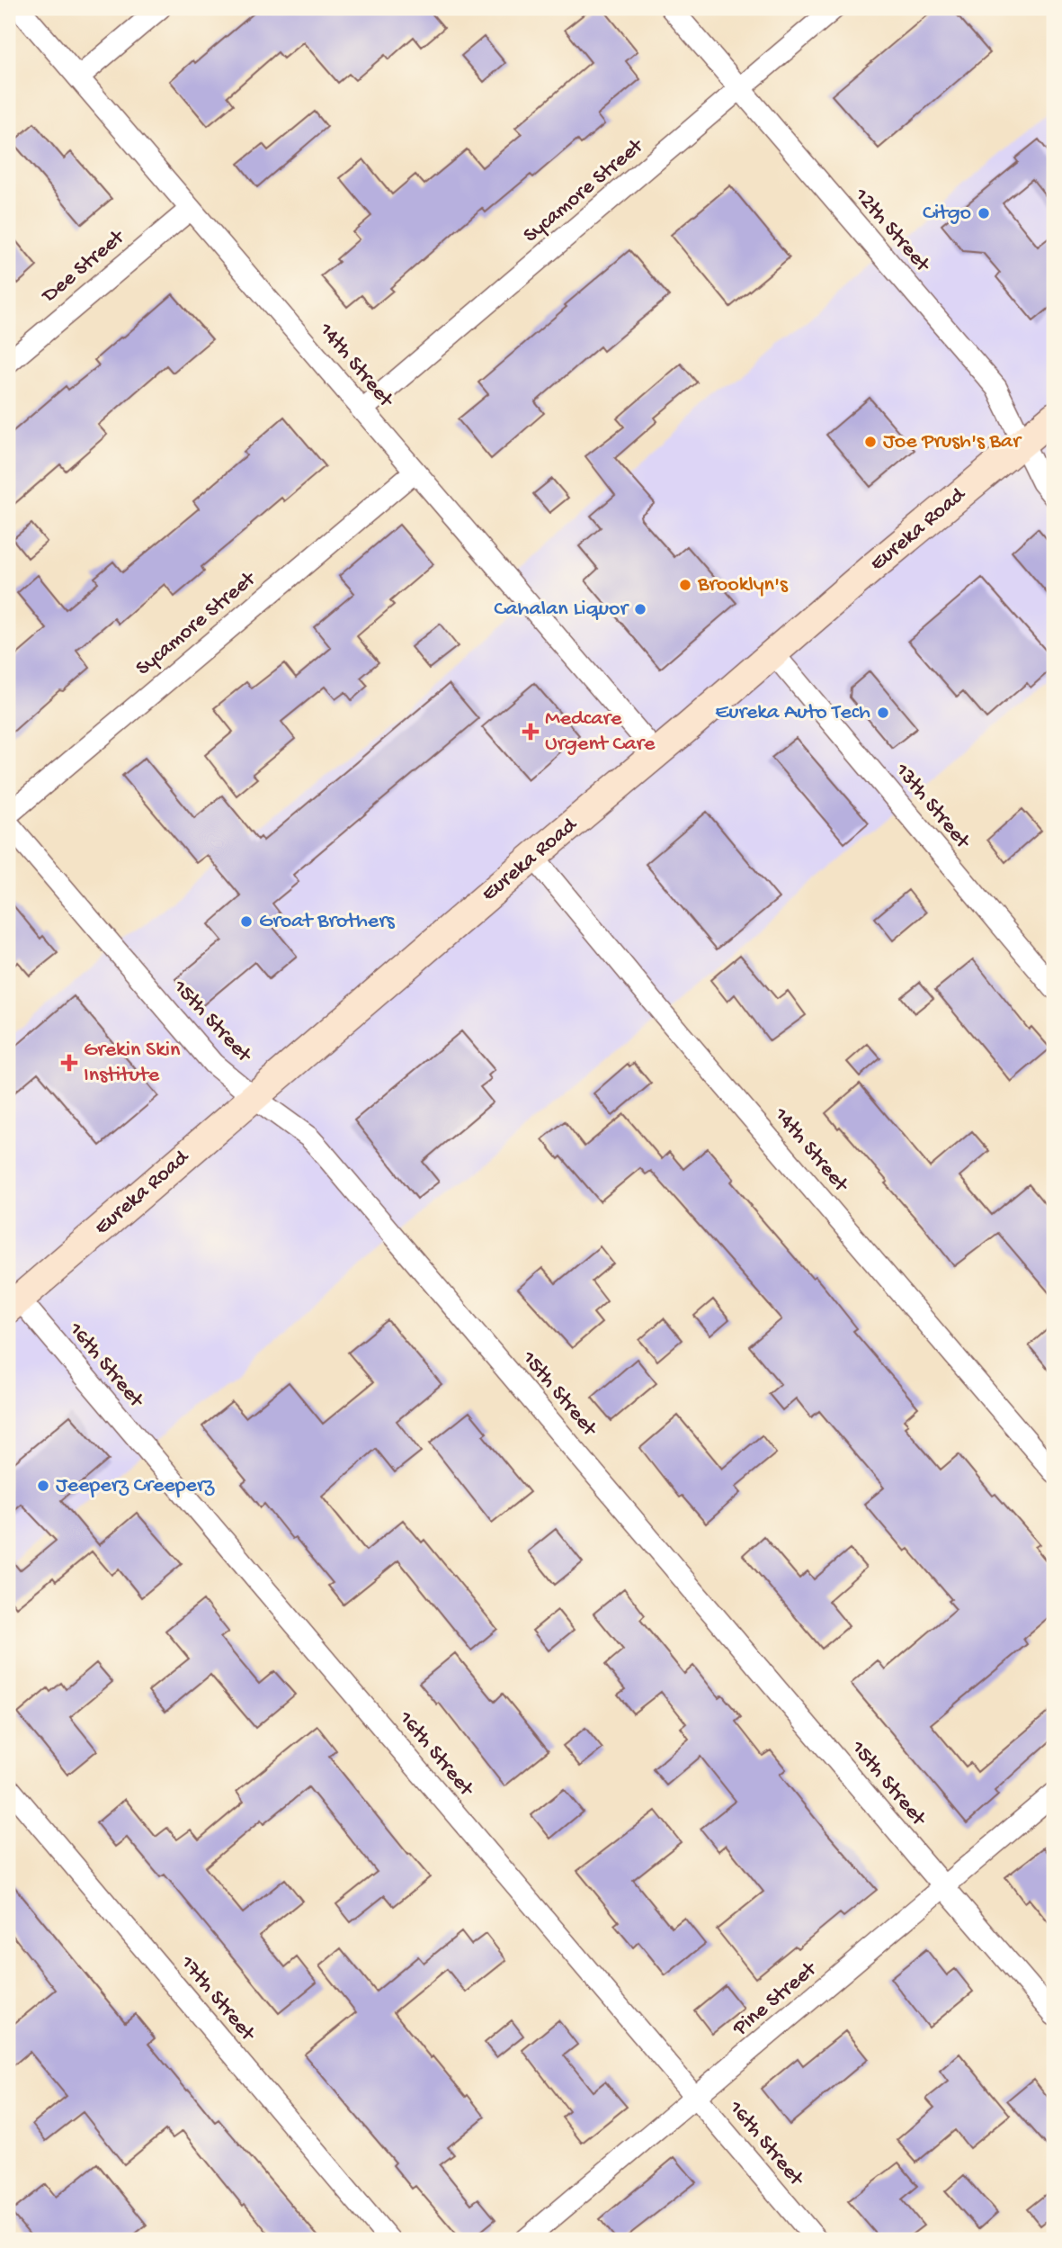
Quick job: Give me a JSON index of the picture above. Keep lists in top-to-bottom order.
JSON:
{
  "streets": {
    "main road": ["Eureka Road"],
    "street": [
      "Sycamore Street",
      "12th Street",
      "Dee Street",
      "14th Street",
      "13th Street",
      "15th Street",
      "16th Street",
      "17th Street",
      "Pine Street"
    ]
  },
  "crossings": [
    ["Sycamore Street", "12th Street"],
    ["Sycamore Street", "14th Street"],
    ["12th Street", "Eureka Road"],
    ["Dee Street", "14th Street"],
    ["14th Street", "Eureka Road"],
    ["Eureka Road", "13th Street"],
    ["Eureka Road", "15th Street"],
    ["Eureka Road", "16th Street"],
    ["15th Street", "Pine Street"],
    ["16th Street", "Pine Street"]
  ],
  "places": {
    "other": [
      "Citgo",
      "Joe Prush's Bar",
      "Brooklyn's",
      "Cahalan Liquor",
      "Eureka Auto Tech",
      "Groat Brothers",
      "Jeeperz Creeperz"
    ],
    "health": ["Medcare Urgent Care", "Grekin Skin Institute"]
  }
}
